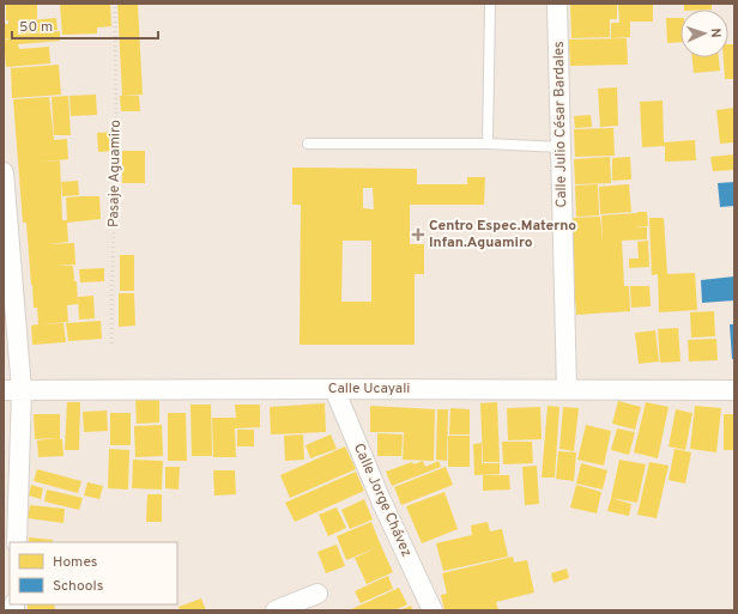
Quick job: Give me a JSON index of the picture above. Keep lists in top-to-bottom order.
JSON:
{
  "streets": {
    "street": ["Calle Julio César Bardales", "Calle Ucayali", "Calle Jorge Chávez"],
    "path": ["Pasaje Aguamiro"]
  },
  "crossings": [
    ["Calle Julio César Bardales", "Calle Ucayali"],
    ["Calle Ucayali", "Calle Jorge Chávez"]
  ],
  "places": {
    "health": ["Centro Espec.Materno Infan.Aguamiro"]
  },
  "legend": ["Homes", "Schools"],
  "scale_bar": "50 m",
  "north": "right"
}
